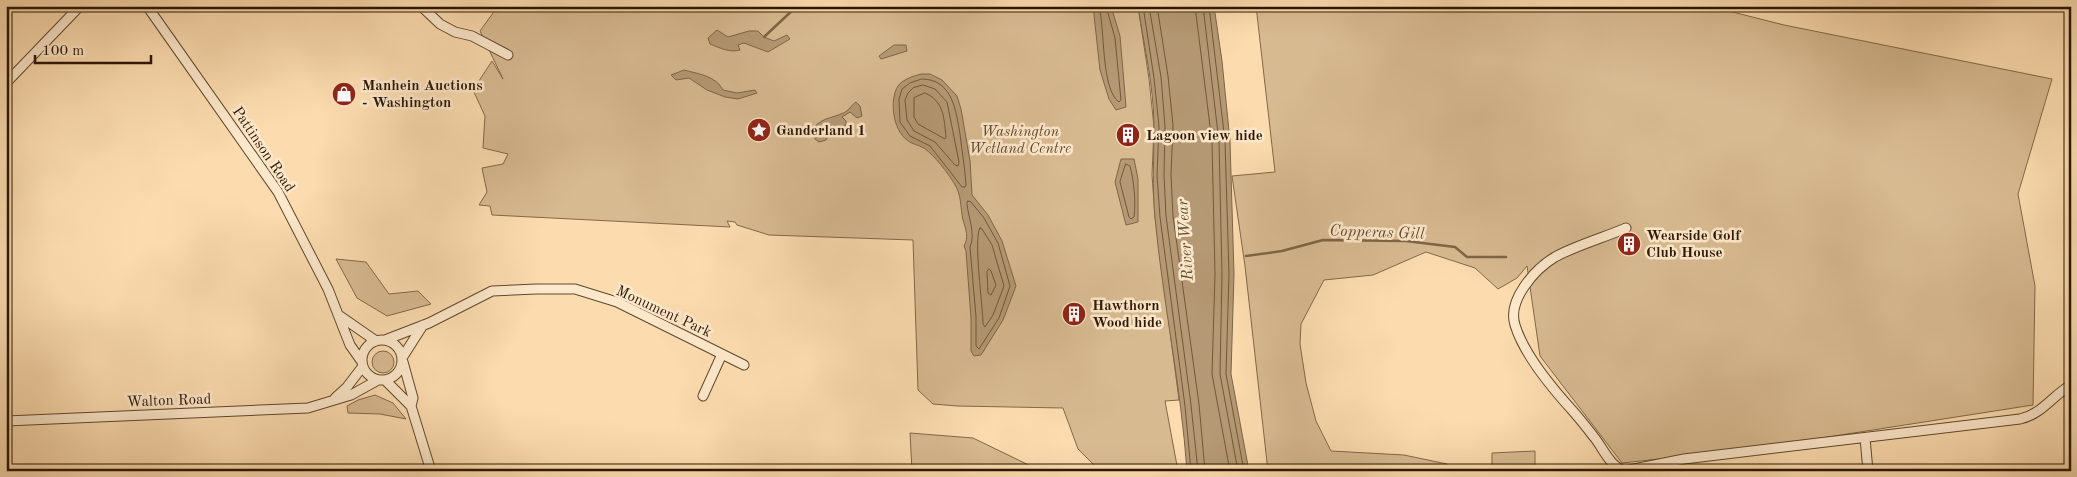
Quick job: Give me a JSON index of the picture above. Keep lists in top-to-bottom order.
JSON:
{
  "streets": {
    "street": ["Pattinson Road", "Monument Park", "Walton Road"]
  },
  "crossings": [
    ["Pattinson Road", "Monument Park"],
    ["Pattinson Road", "Walton Road"],
    ["Monument Park", "Walton Road"]
  ],
  "water": ["Copperas Gill", "River Wear"],
  "parks": ["Washington Wetland Centre"],
  "places": {
    "shop": ["Manhein Auctions - Washington"],
    "place": ["Ganderland 1"],
    "building": ["Lagoon view hide", "Wearside Golf Club House", "Hawthorn Wood hide"]
  },
  "scale_bar": "100 m"
}
